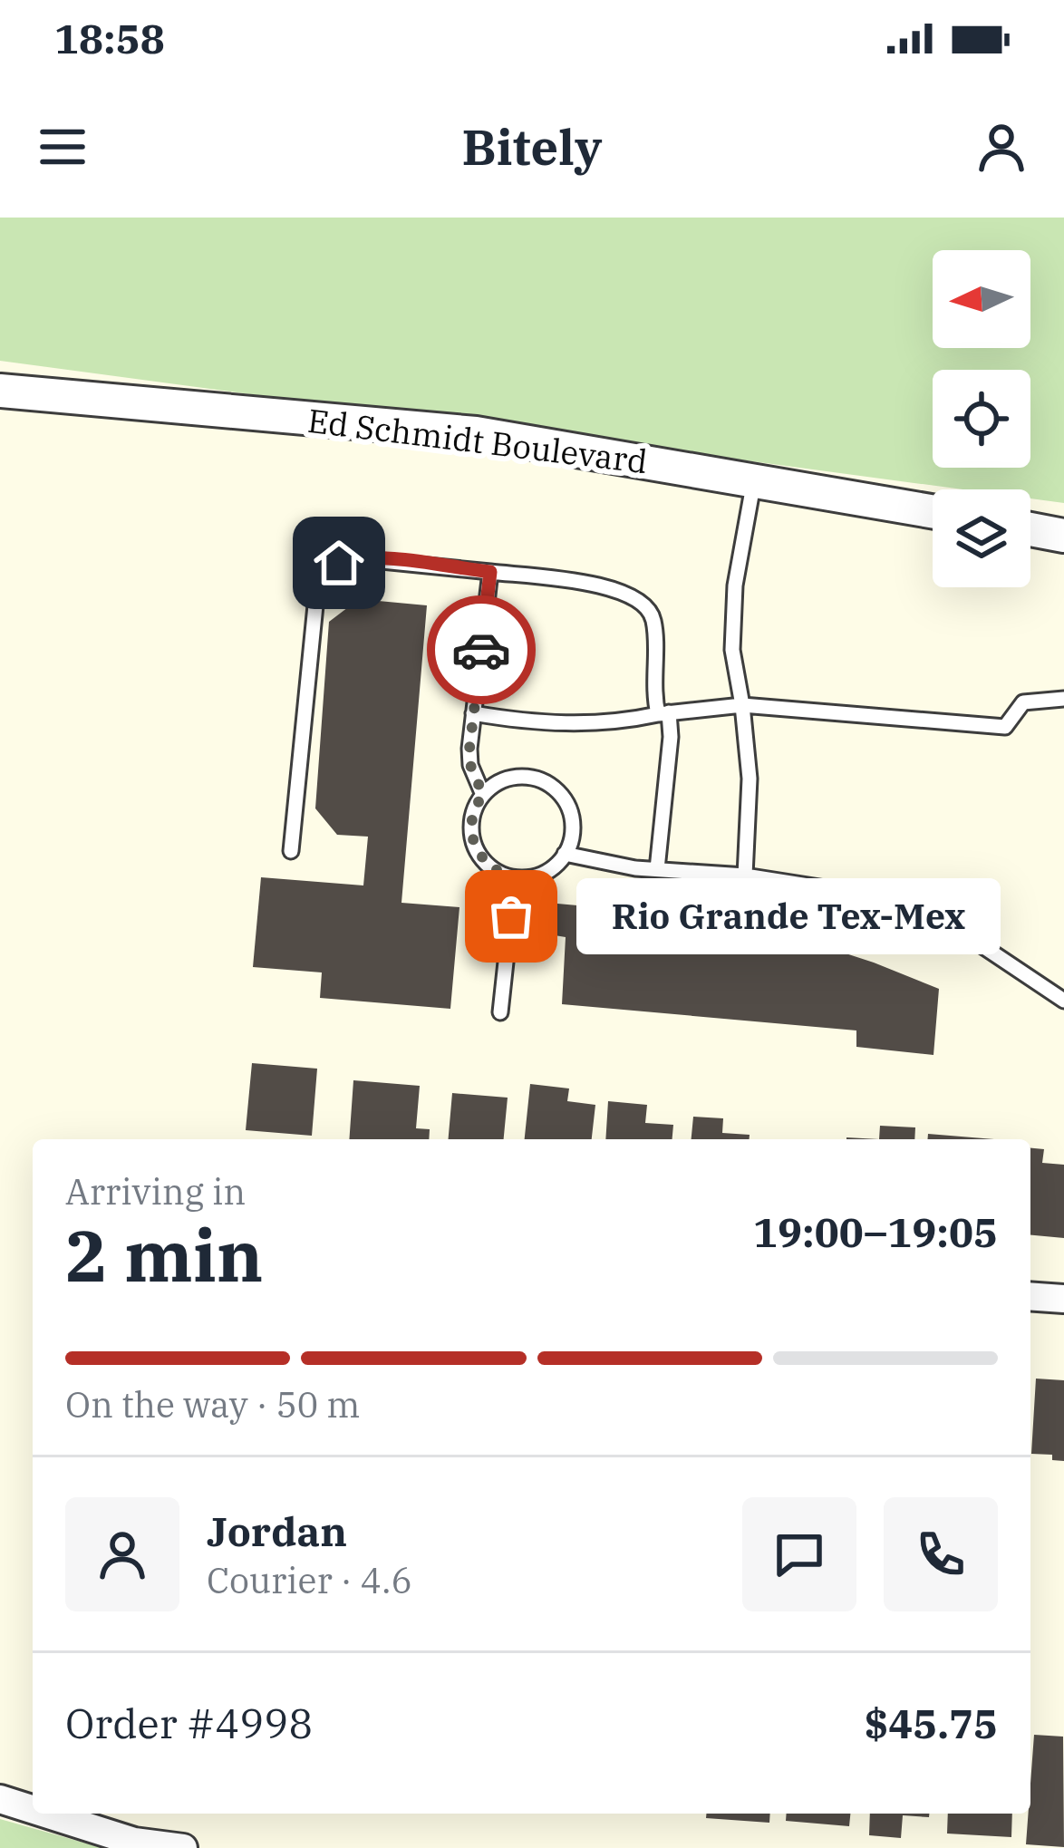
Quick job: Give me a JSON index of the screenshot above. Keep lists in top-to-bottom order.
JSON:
{
  "streets": {
    "street": ["Ed Schmidt Boulevard"]
  },
  "places": ["Rio Grande Tex-Mex"],
  "north": "left",
  "page": {
    "status": "18:58",
    "header": "Bitely",
    "bubble": "Rio Grande Tex-Mex",
    "heading": ["2 min", "Arriving in", "19:00–19:05"],
    "panel": [
      "Jordan",
      "Courier · 4.6",
      "Order #4998",
      "$45.75"
    ],
    "bar": "On the way · 50 m"
  }
}
